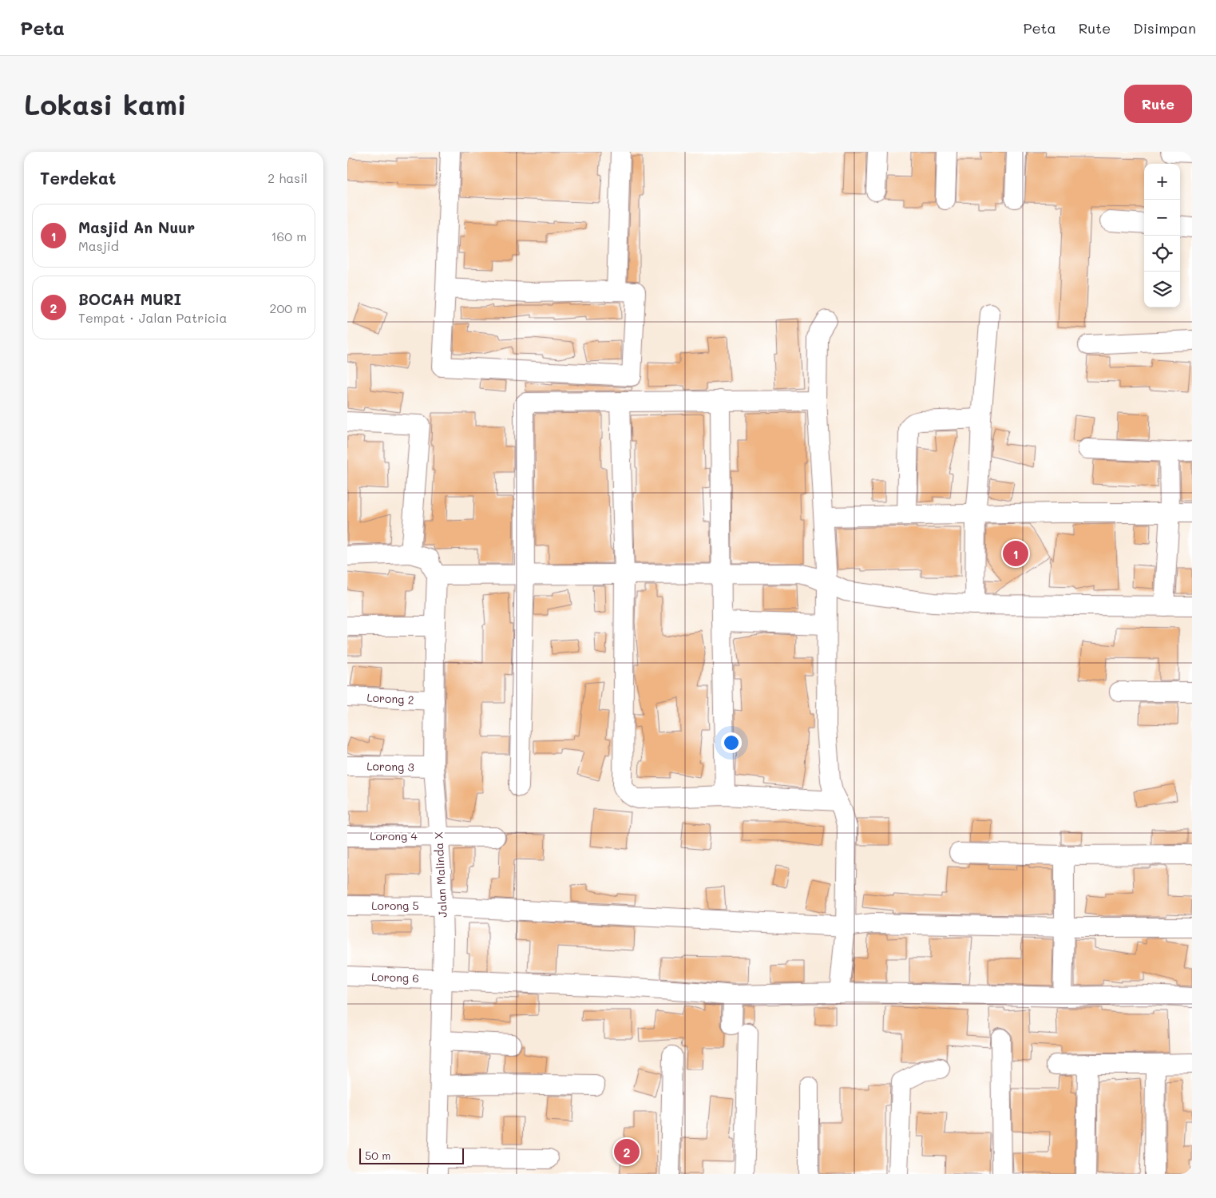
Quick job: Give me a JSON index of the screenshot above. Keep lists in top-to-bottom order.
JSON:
{
  "streets": {
    "street": [
      "Lorong 2",
      "Lorong 3",
      "Lorong 4",
      "Jalan Malinda X",
      "Lorong 5",
      "Lorong 6"
    ]
  },
  "crossings": [
    ["Lorong 2", "Jalan Malinda X"],
    ["Lorong 3", "Jalan Malinda X"],
    ["Lorong 4", "Jalan Malinda X"],
    ["Jalan Malinda X", "Lorong 5"],
    ["Jalan Malinda X", "Lorong 6"]
  ],
  "scale_bar": "50 m",
  "page": {
    "header": "Peta",
    "nav": ["Peta", "Rute", "Disimpan"],
    "buttons": "Rute",
    "title": "Lokasi kami",
    "heading": ["Terdekat", "2 hasil"],
    "map_buttons": ["+", "−"],
    "list": [
      {
        "mark": "1",
        "name": "Masjid An Nuur",
        "note": "Masjid",
        "value": "160 m"
      },
      {
        "mark": "2",
        "name": "BOCAH MURI",
        "note": "Tempat · Jalan Patricia",
        "value": "200 m"
      }
    ],
    "pins": ["1", "2"],
    "scale": "50 m"
  }
}
